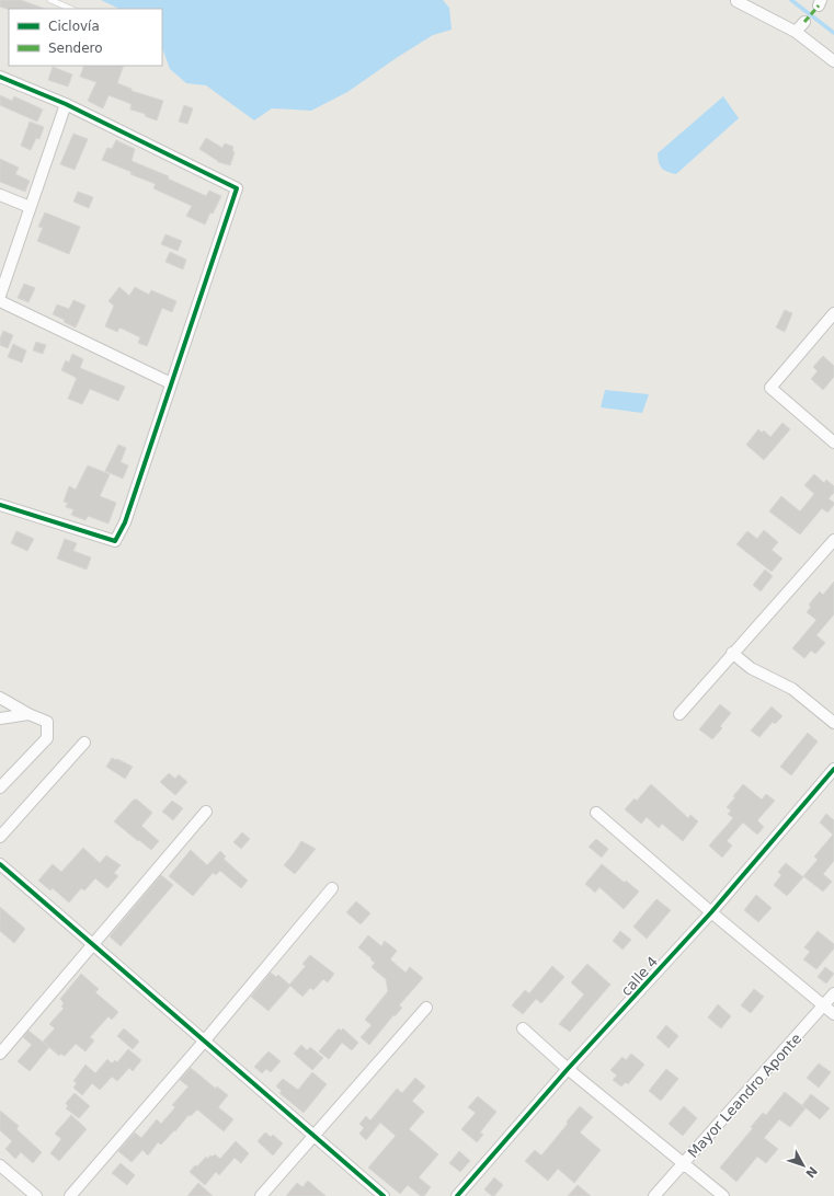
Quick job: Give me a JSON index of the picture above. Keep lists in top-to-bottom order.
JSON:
{
  "streets": {
    "street": ["calle 4", "Mayor Leandro Aponte"]
  },
  "legend": ["Ciclovía", "Sendero"],
  "north": "bottom right"
}
